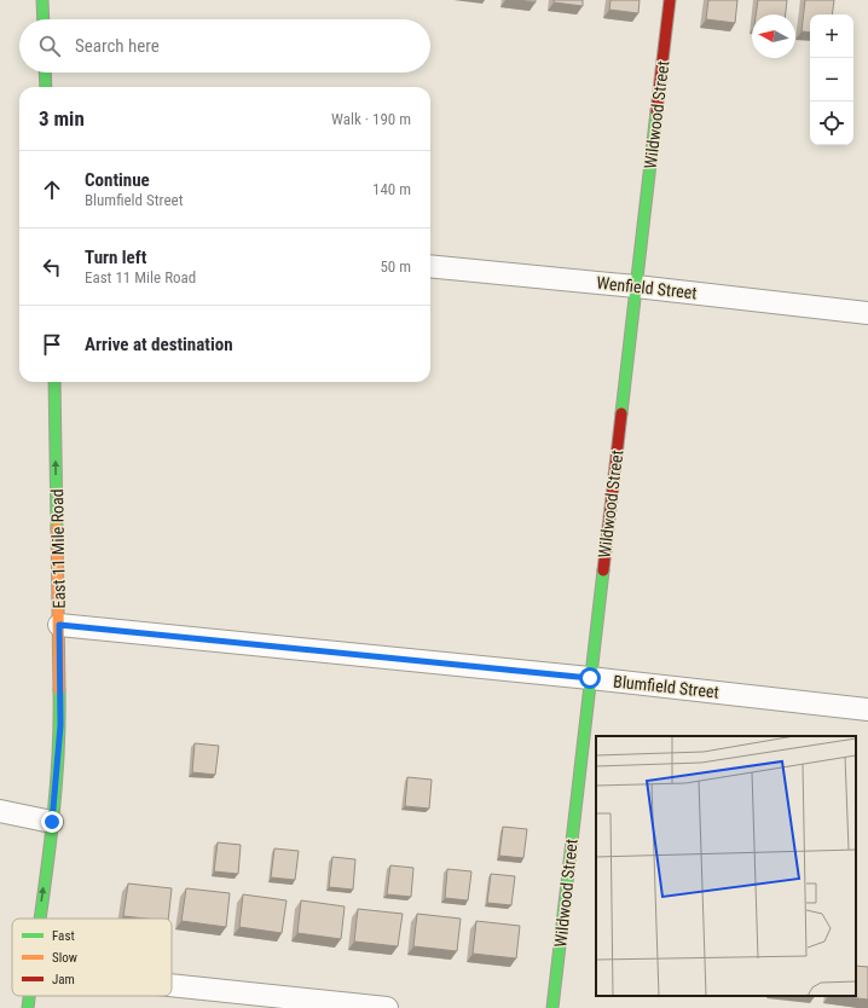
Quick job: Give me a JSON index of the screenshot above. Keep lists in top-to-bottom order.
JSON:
{
  "streets": {
    "street": [
      "Wildwood Street",
      "Wenfield Street",
      "East 11 Mile Road",
      "Blumfield Street"
    ]
  },
  "crossings": [
    ["Wildwood Street", "Wenfield Street"],
    ["Wildwood Street", "Blumfield Street"],
    ["East 11 Mile Road", "Blumfield Street"]
  ],
  "one_way": ["East 11 Mile Road"],
  "legend": ["Fast", "Slow", "Jam"],
  "north": "left",
  "page": {
    "map_buttons": ["+", "−"],
    "search": "Search here",
    "heading": ["3 min", "Walk · 190 m"],
    "list": [
      ["Continue", "Blumfield Street", "140 m"],
      ["Turn left", "East 11 Mile Road", "50 m"],
      "Arrive at destination"
    ]
  }
}
